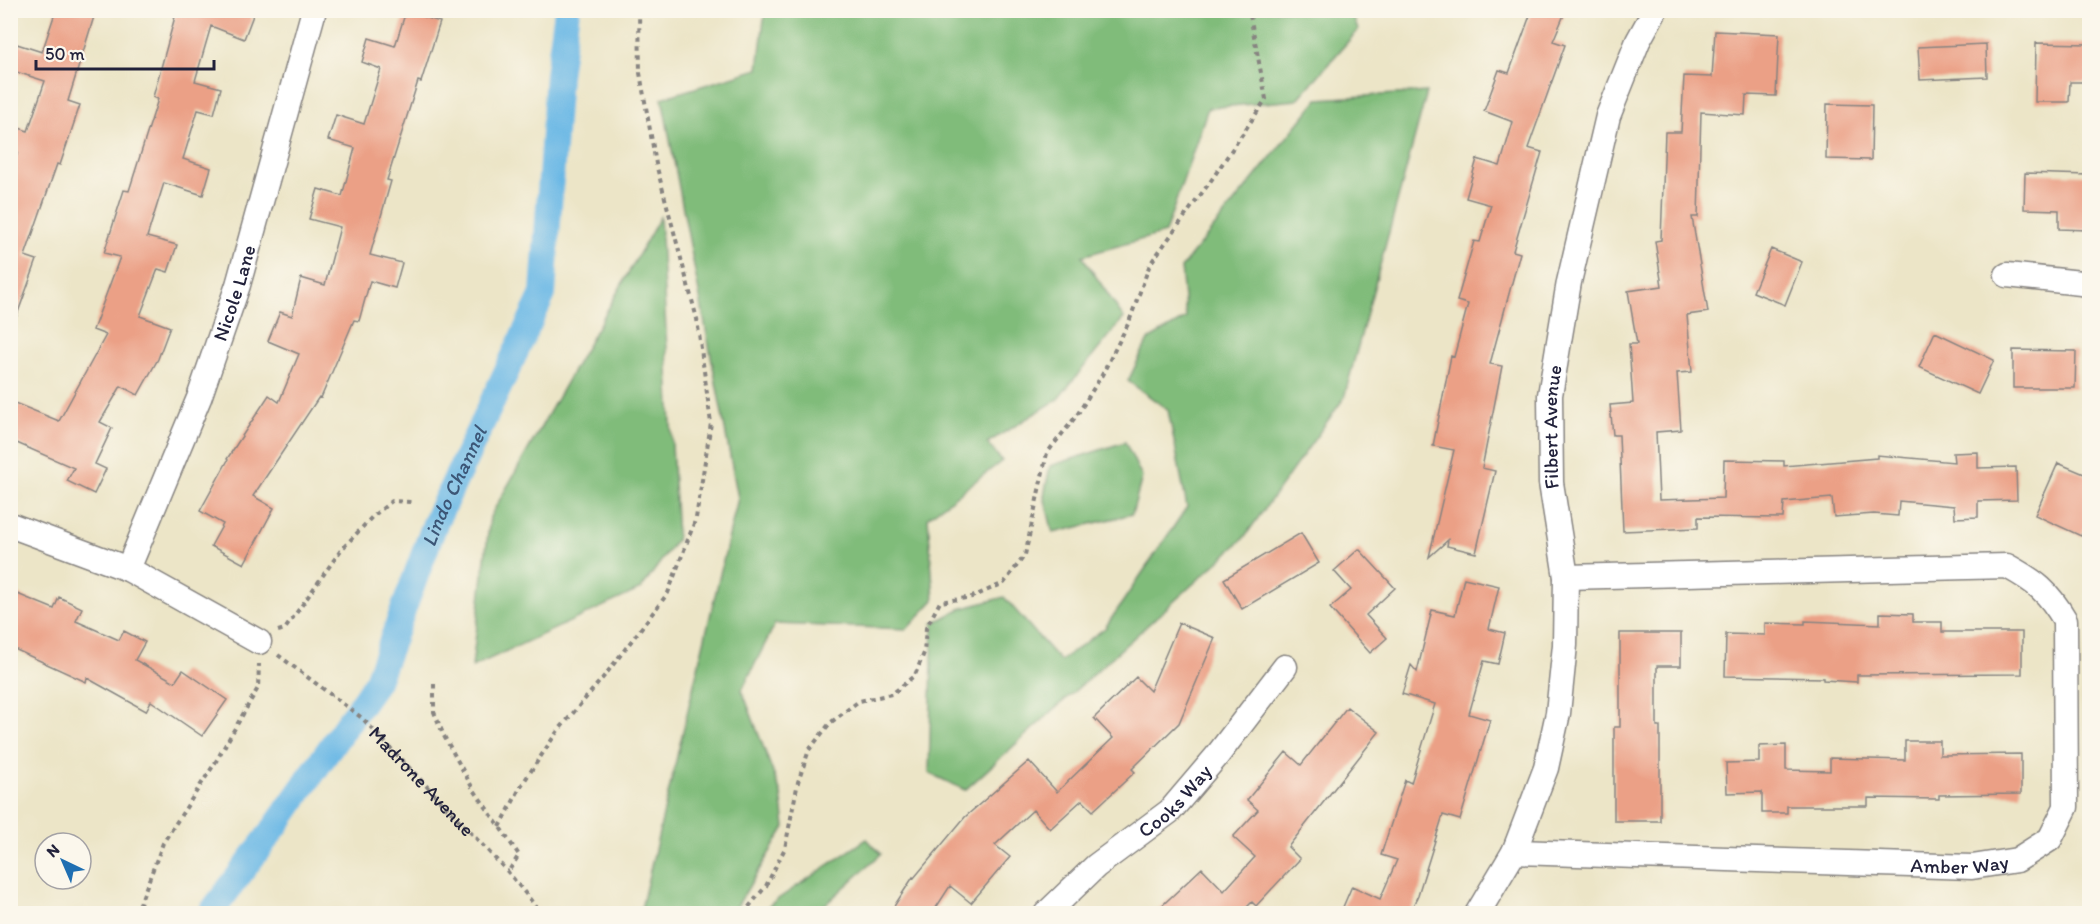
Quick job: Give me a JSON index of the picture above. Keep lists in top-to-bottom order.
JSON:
{
  "streets": {
    "street": [
      "Nicole Lane",
      "Filbert Avenue",
      "Cooks Way",
      "Amber Way"
    ],
    "path": ["Madrone Avenue"]
  },
  "crossings": [
    ["Filbert Avenue", "Amber Way"]
  ],
  "water": ["Lindo Channel"],
  "scale_bar": "50 m",
  "north": "top left"
}
